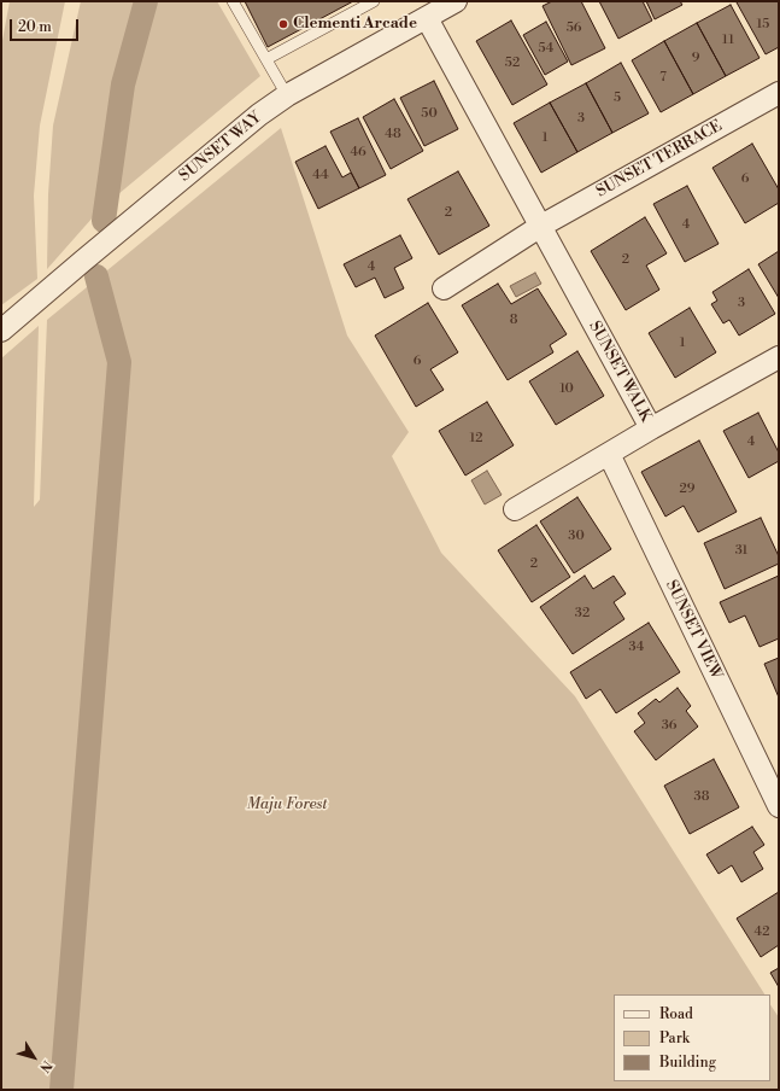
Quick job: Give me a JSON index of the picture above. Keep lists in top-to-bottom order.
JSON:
{
  "streets": {
    "street": [
      "SUNSET WAY",
      "SUNSET TERRACE",
      "SUNSET WALK",
      "SUNSET VIEW"
    ]
  },
  "crossings": [
    ["SUNSET WAY", "SUNSET WALK"],
    ["SUNSET TERRACE", "SUNSET WALK"],
    ["SUNSET WALK", "SUNSET VIEW"]
  ],
  "parks": ["Maju Forest"],
  "places": ["Clementi Arcade"],
  "house_numbers": [
    "15",
    "56",
    "11",
    "54",
    "9",
    "52",
    "7",
    "5",
    "50",
    "3",
    "48",
    "1",
    "46",
    "44",
    "6",
    "2",
    "4",
    "2",
    "4",
    "3",
    "8",
    "1",
    "6",
    "10",
    "12",
    "4",
    "29",
    "30",
    "31",
    "2",
    "32",
    "34",
    "36",
    "38",
    "42"
  ],
  "legend": ["Road", "Park", "Building"],
  "scale_bar": "20 m",
  "north": "bottom right"
}
